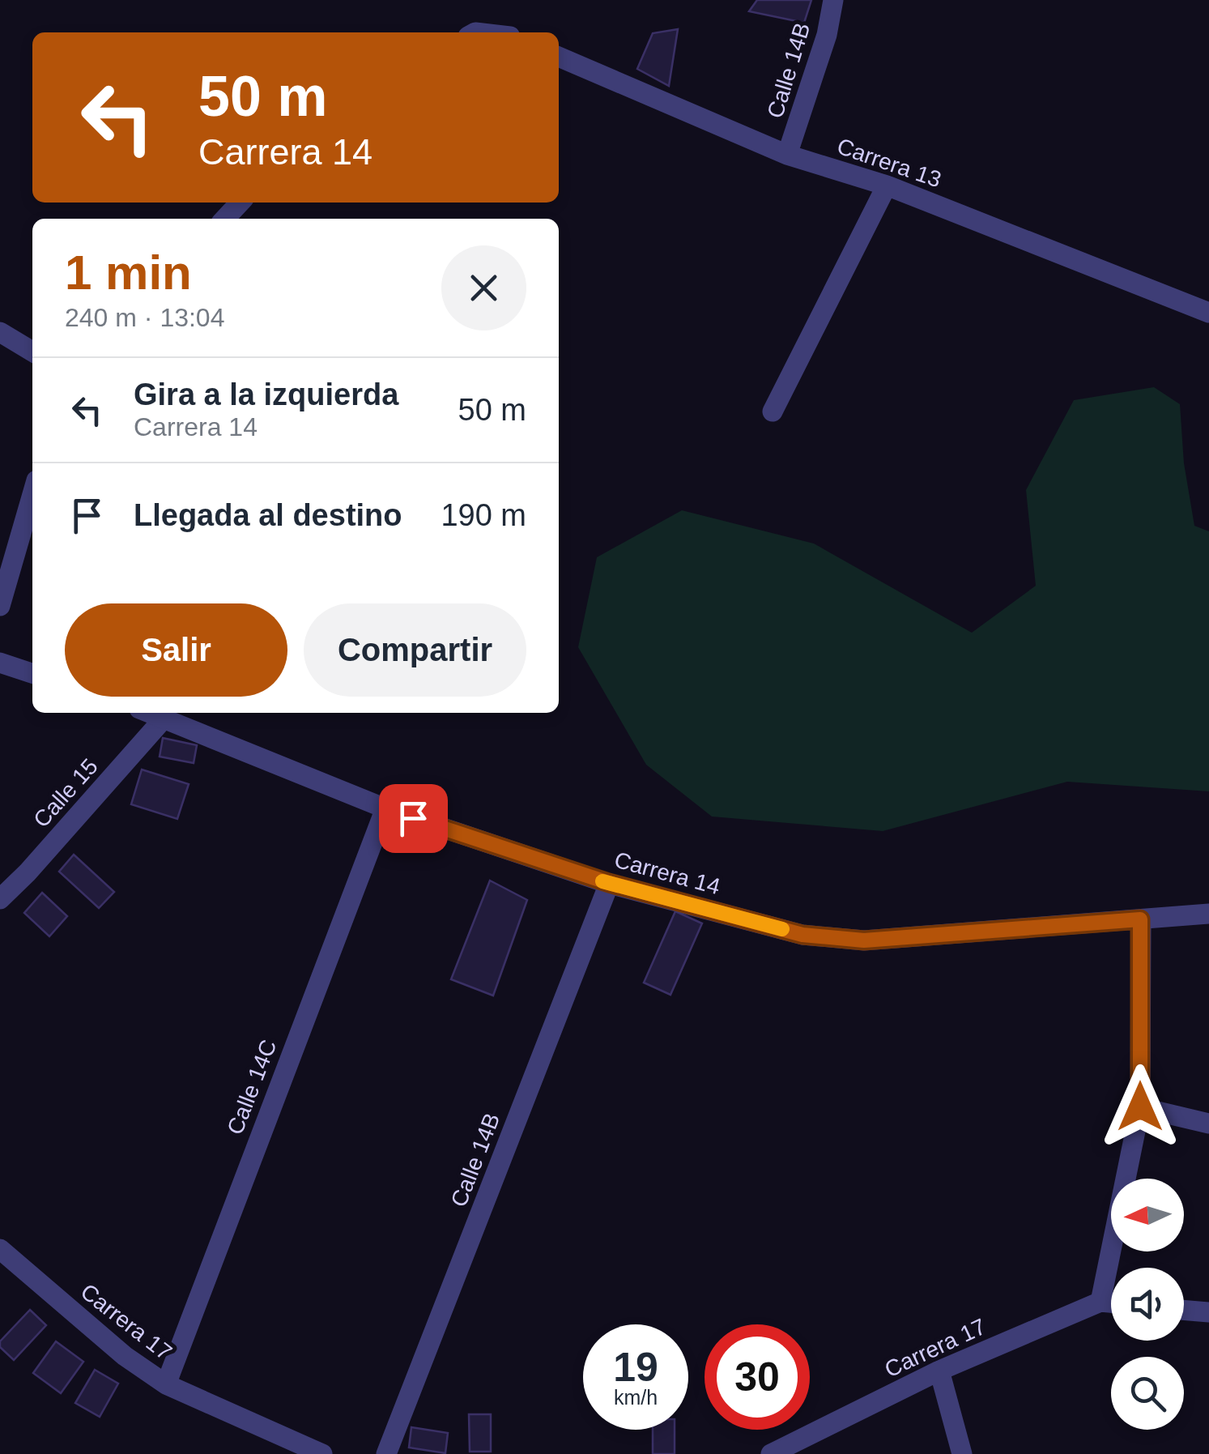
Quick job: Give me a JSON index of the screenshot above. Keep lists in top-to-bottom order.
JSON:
{
  "streets": {
    "street": [
      "Calle 14B",
      "Carrera 13",
      "Calle 15",
      "Carrera 14",
      "Calle 14C",
      "Carrera 17"
    ]
  },
  "crossings": [
    ["Calle 14B", "Carrera 13"],
    ["Calle 14B", "Carrera 14"],
    ["Calle 15", "Carrera 14"],
    ["Carrera 14", "Calle 14C"],
    ["Calle 14C", "Carrera 17"]
  ],
  "north": "left",
  "page": {
    "turn": ["50 m", "Carrera 14"],
    "heading": ["1 min", "240 m · 13:04"],
    "list": [
      {
        "name": "Gira a la izquierda",
        "note": "Carrera 14",
        "value": "50 m"
      },
      {
        "name": "Llegada al destino",
        "value": "190 m"
      }
    ],
    "buttons": ["Salir", "Compartir"],
    "speed": "19 km/h",
    "limit": "30"
  }
}
